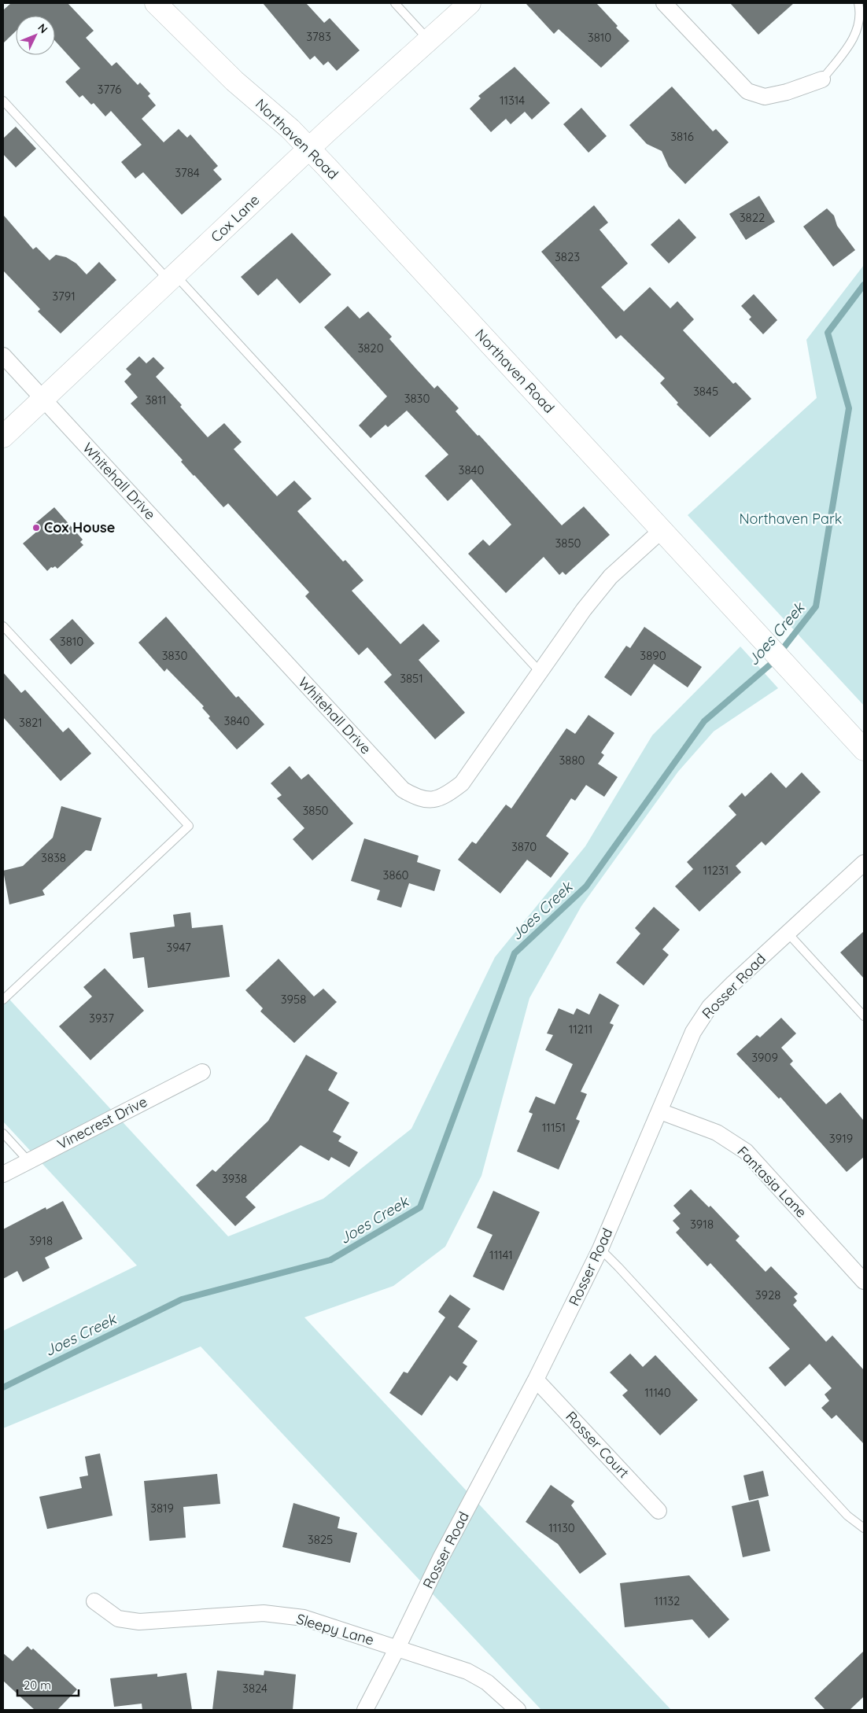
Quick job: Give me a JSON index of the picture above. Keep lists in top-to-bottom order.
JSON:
{
  "streets": {
    "street": [
      "Northaven Road",
      "Cox Lane",
      "Whitehall Drive",
      "Rosser Road",
      "Vinecrest Drive",
      "Fantasia Lane",
      "Rosser Court",
      "Sleepy Lane"
    ]
  },
  "crossings": [
    ["Northaven Road", "Cox Lane"],
    ["Northaven Road", "Whitehall Drive"],
    ["Cox Lane", "Whitehall Drive"],
    ["Rosser Road", "Fantasia Lane"],
    ["Rosser Road", "Rosser Court"],
    ["Rosser Road", "Sleepy Lane"]
  ],
  "water": ["Joes Creek"],
  "parks": ["Northaven Park"],
  "places": ["Cox House"],
  "house_numbers": [
    "3783",
    "3810",
    "3776",
    "11314",
    "3816",
    "3784",
    "3822",
    "3823",
    "3791",
    "3820",
    "3845",
    "3830",
    "3811",
    "3840",
    "3850",
    "3810",
    "3830",
    "3890",
    "3851",
    "3840",
    "3821",
    "3880",
    "3850",
    "3870",
    "3838",
    "11231",
    "3860",
    "3947",
    "3958",
    "3937",
    "11211",
    "3909",
    "11151",
    "3919",
    "3938",
    "3918",
    "3918",
    "11141",
    "3928",
    "11140",
    "3819",
    "11130",
    "3825",
    "11132",
    "3824"
  ],
  "scale_bar": "20 m",
  "north": "top right"
}
